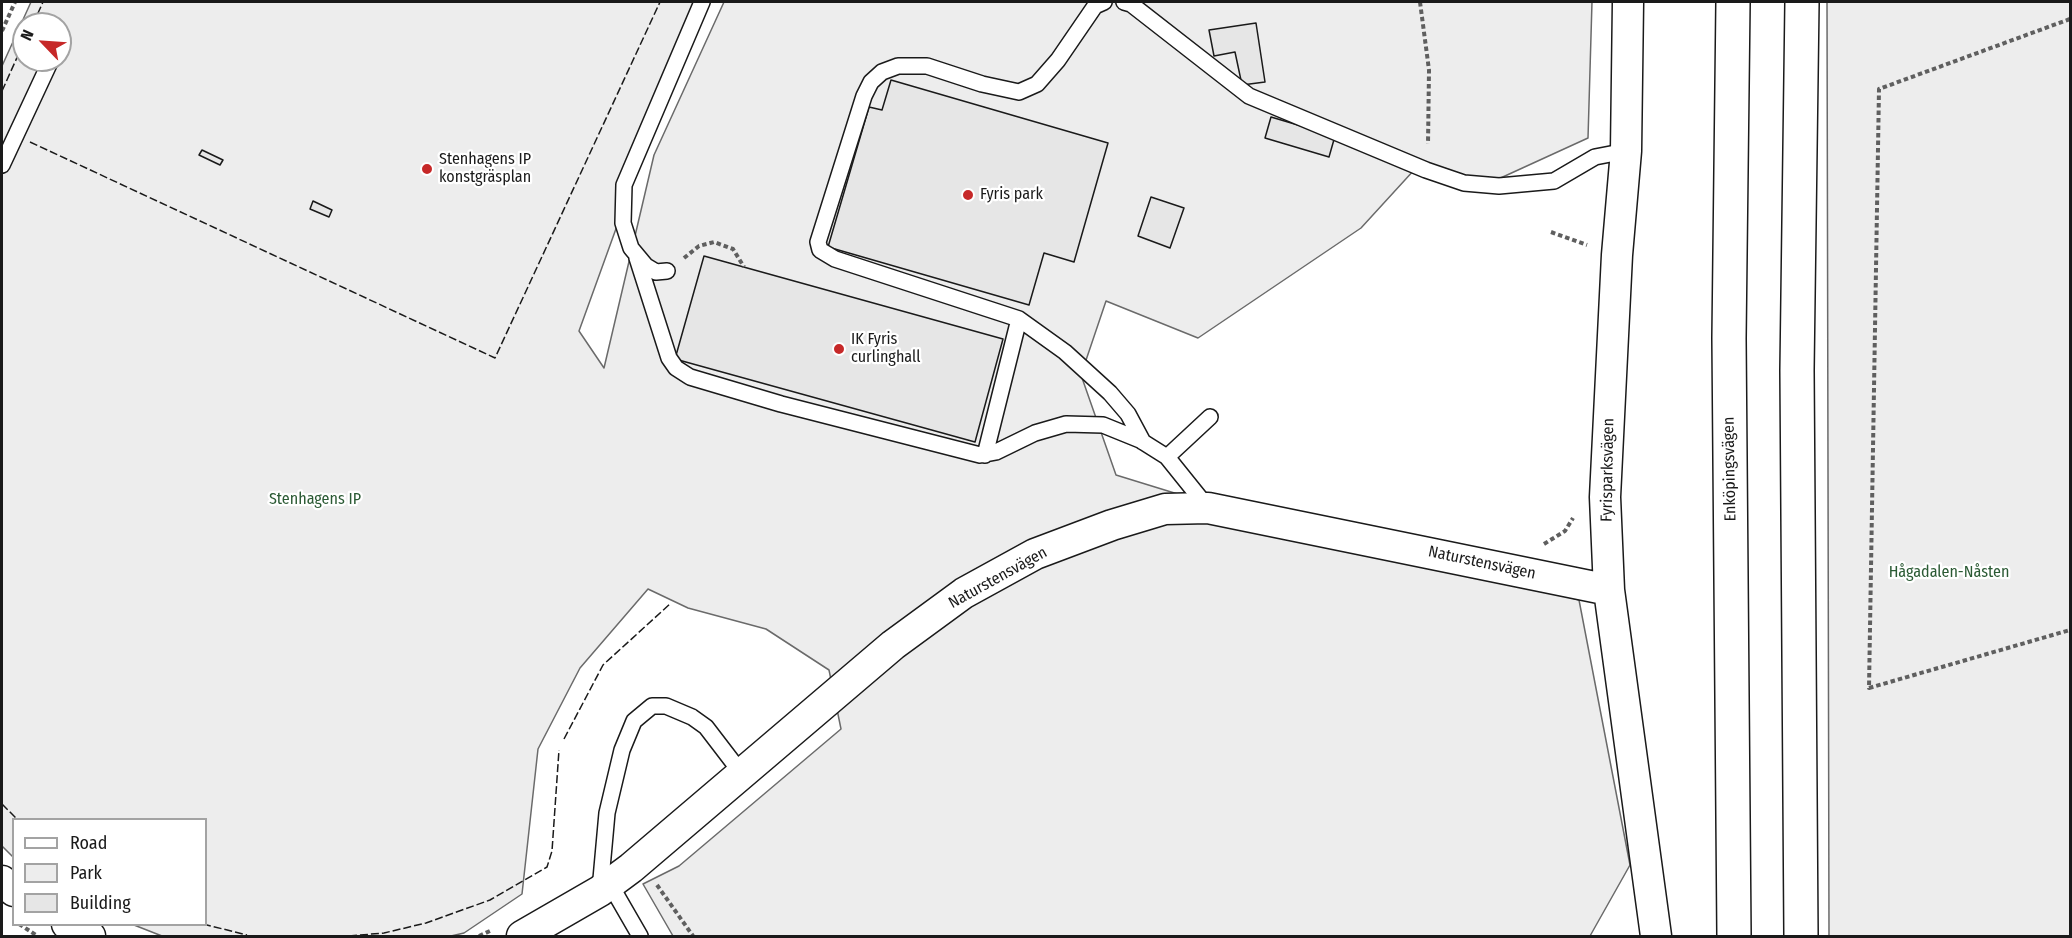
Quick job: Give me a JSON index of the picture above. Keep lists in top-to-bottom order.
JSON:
{
  "streets": {
    "main road": ["Enköpingsvägen"],
    "street": ["Fyrisparksvägen", "Naturstensvägen"]
  },
  "crossings": [
    ["Fyrisparksvägen", "Naturstensvägen"]
  ],
  "parks": ["Stenhagens IP", "Hågadalen-Nåsten"],
  "places": ["Stenhagens IP konstgräsplan", "Fyris park", "IK Fyris curlinghall"],
  "legend": ["Road", "Park", "Building"],
  "north": "top left"
}
